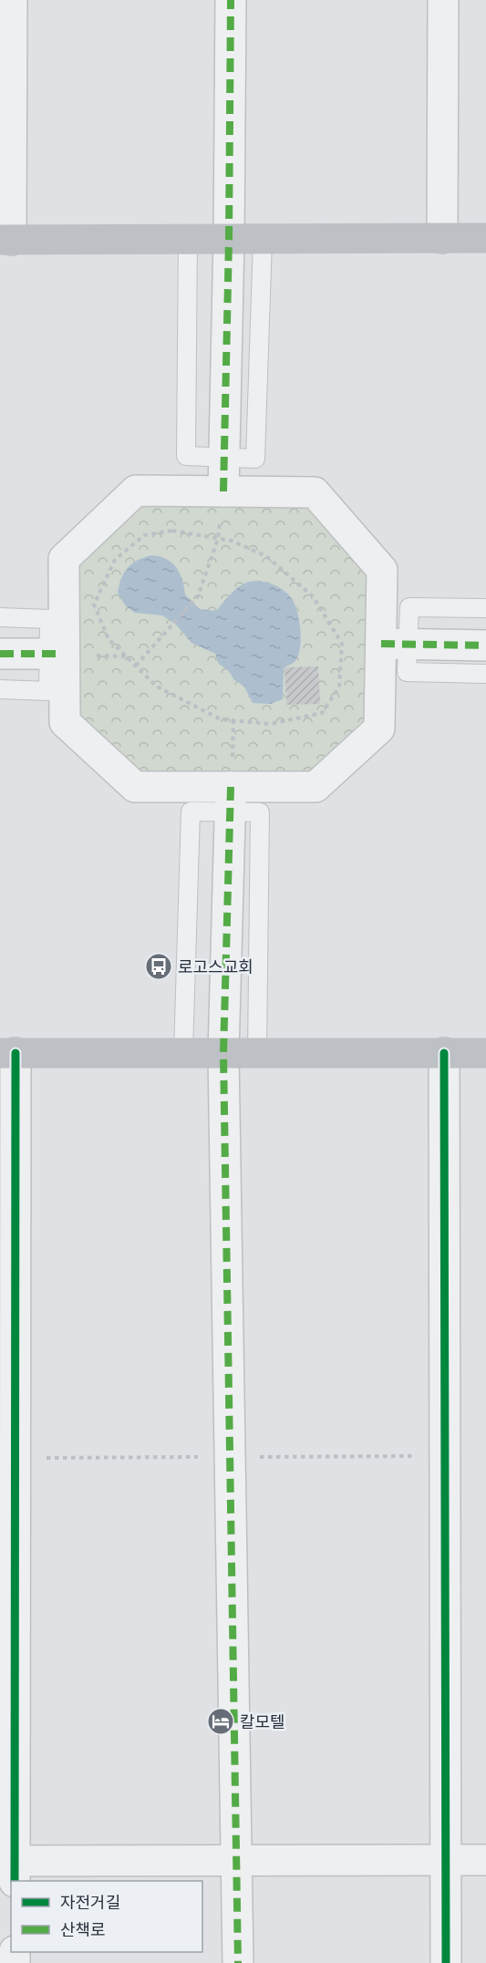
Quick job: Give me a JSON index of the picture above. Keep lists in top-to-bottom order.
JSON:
{
  "places": {
    "bus stop": ["로고스교회"],
    "hotel": ["칼모텔"]
  },
  "legend": ["자전거길", "산책로"]
}
